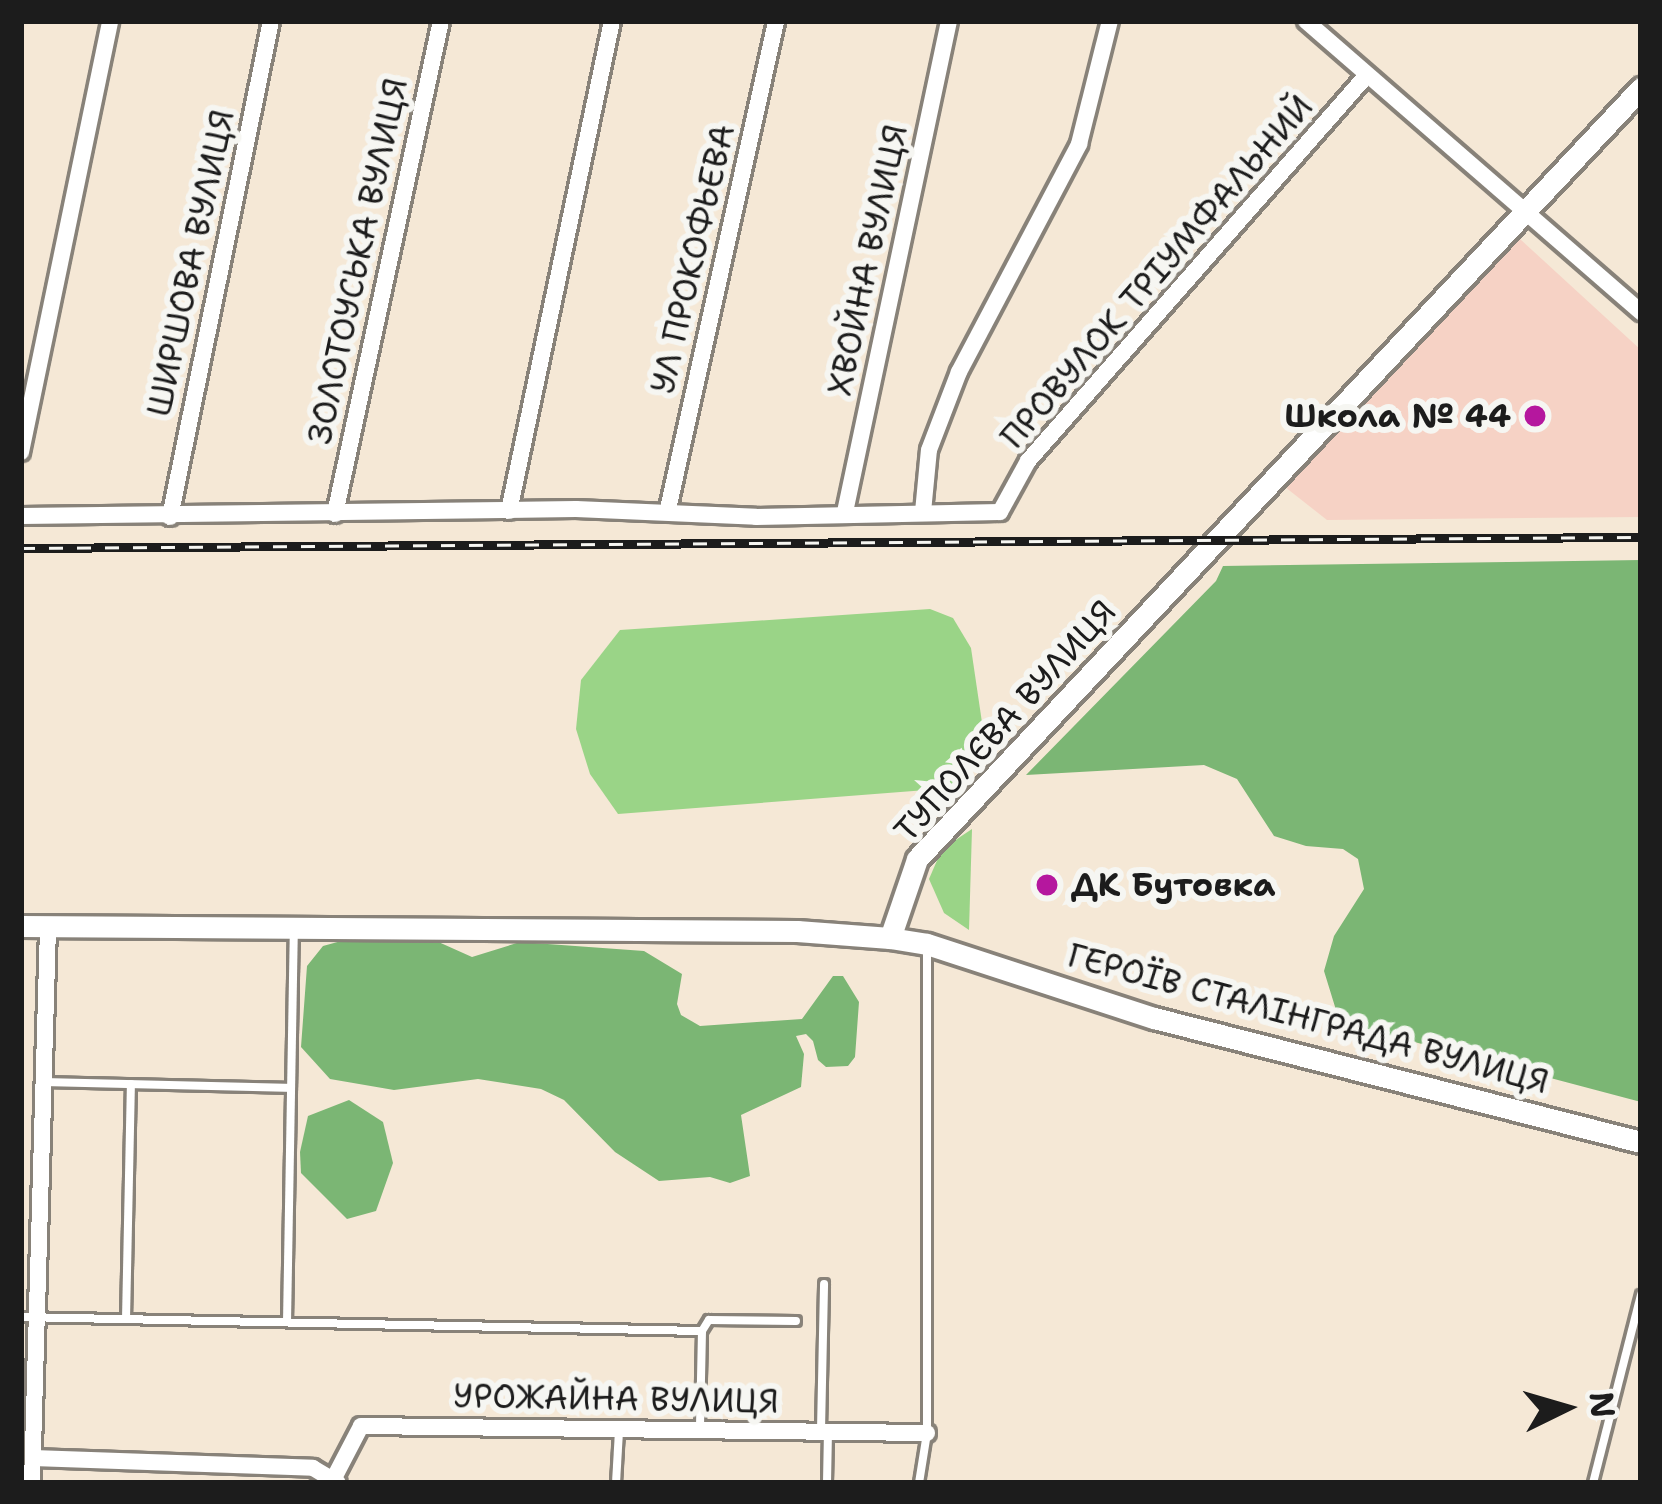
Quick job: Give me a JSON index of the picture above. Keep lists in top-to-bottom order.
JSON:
{
  "streets": {
    "main road": ["ТУПОЛЄВА ВУЛИЦЯ", "ГЕРОЇВ СТАЛІНГРАДА ВУЛИЦЯ"],
    "street": [
      "УЛ ПРОКОФЬЕВА",
      "ХВОЙНА ВУЛИЦЯ",
      "ЗОЛОТОУСЬКА ВУЛИЦЯ",
      "ШИРШОВА ВУЛИЦЯ",
      "ПРОВУЛОК ТРІУМФАЛЬНИЙ",
      "УРОЖАЙНА ВУЛИЦЯ"
    ]
  },
  "crossings": [
    ["ТУПОЛЄВА ВУЛИЦЯ", "ГЕРОЇВ СТАЛІНГРАДА ВУЛИЦЯ"]
  ],
  "places": ["Школа № 44", "ДК Бутовка"],
  "north": "right"
}
